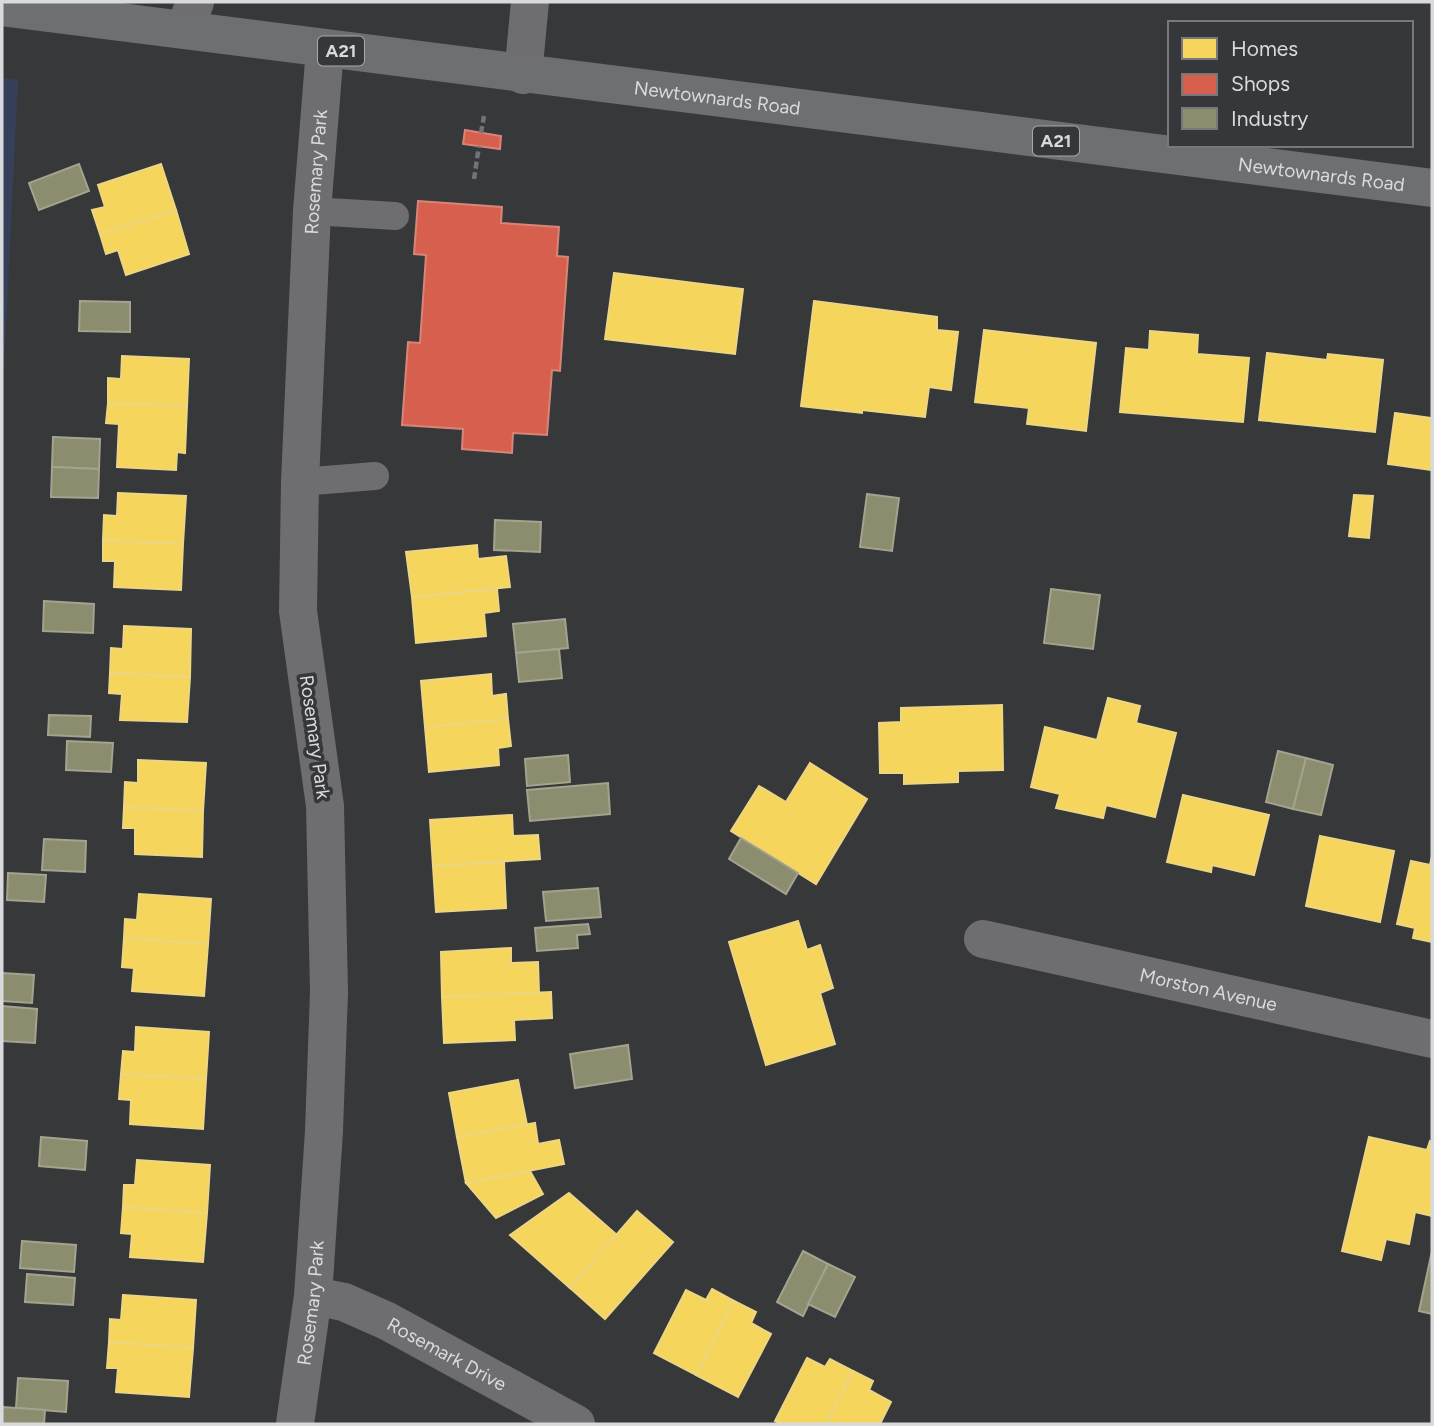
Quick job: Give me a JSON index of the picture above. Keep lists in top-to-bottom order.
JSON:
{
  "streets": {
    "main road": ["A21", "Newtownards Road"],
    "street": ["Rosemary Park", "Morston Avenue", "Rosemark Drive"]
  },
  "crossings": [
    ["Newtownards Road", "Rosemary Park"],
    ["Rosemary Park", "Rosemark Drive"]
  ],
  "legend": ["Homes", "Shops", "Industry"]
}
